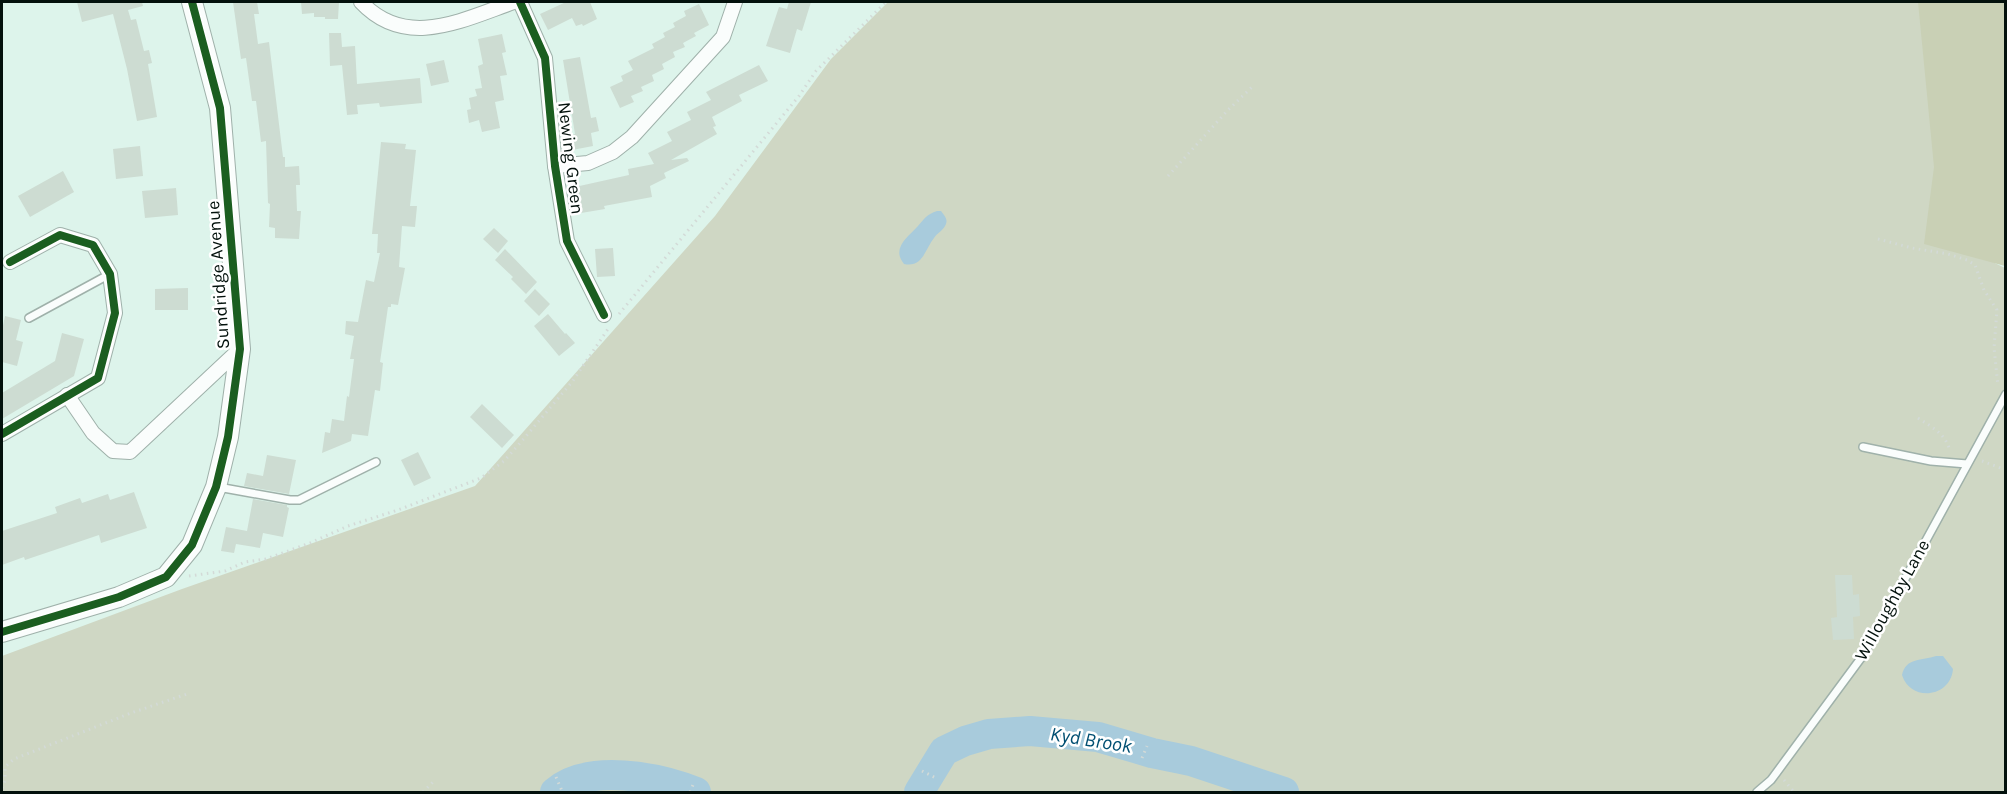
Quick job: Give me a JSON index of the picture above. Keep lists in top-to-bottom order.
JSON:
{
  "streets": {
    "street": ["Newing Green", "Sundridge Avenue"],
    "lane": ["Willoughby Lane"]
  },
  "water": ["Kyd Brook"]
}
